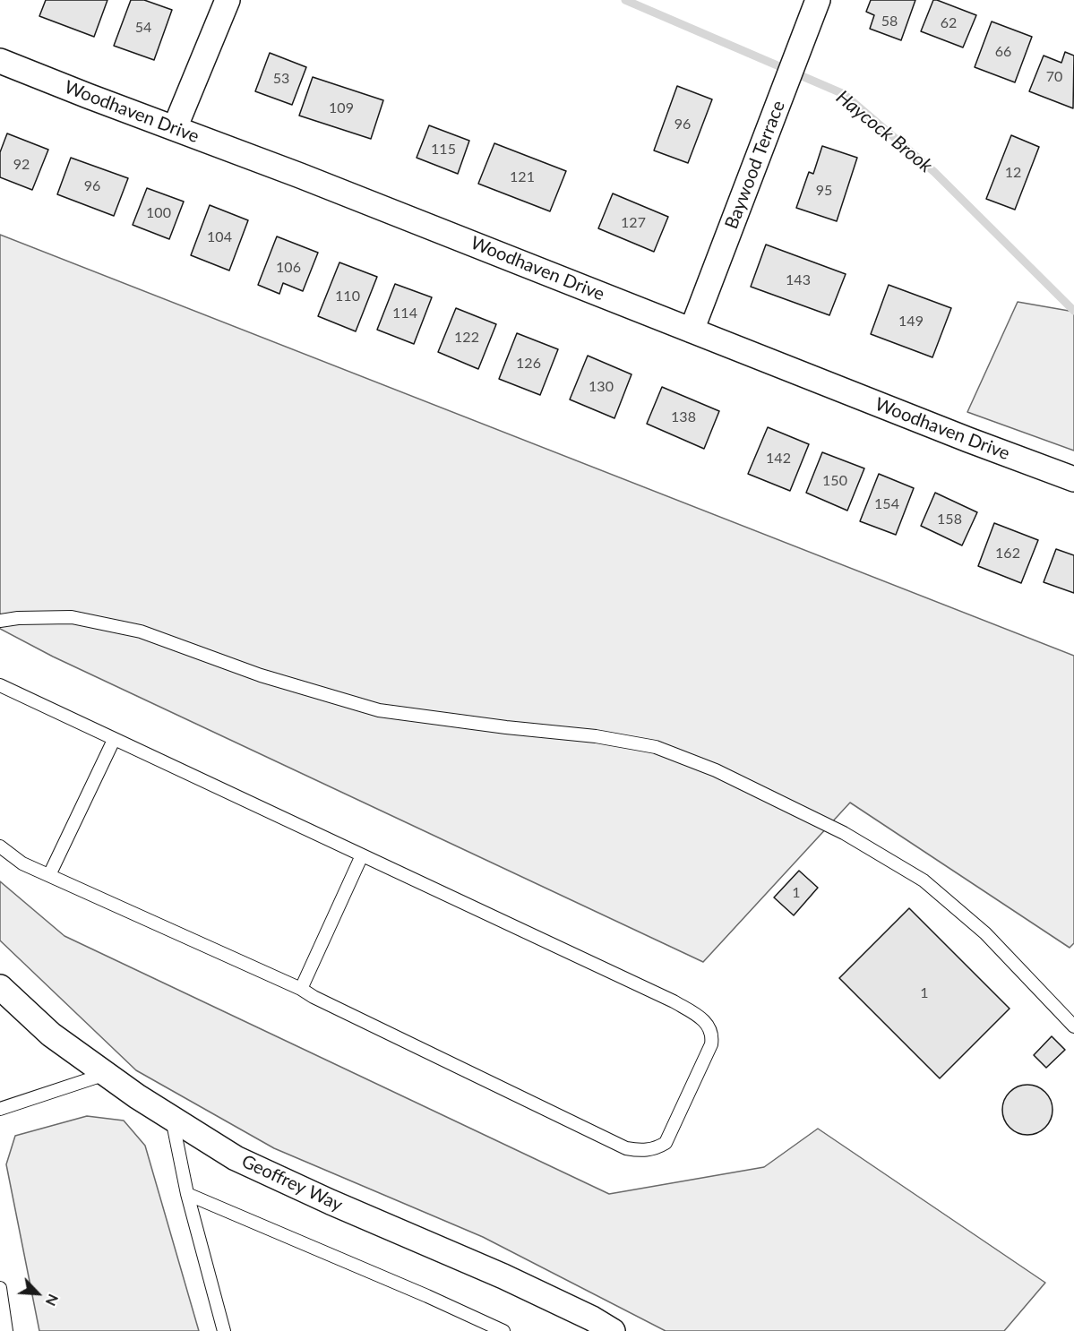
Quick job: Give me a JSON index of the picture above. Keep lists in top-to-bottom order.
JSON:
{
  "streets": {
    "street": ["Woodhaven Drive", "Baywood Terrace", "Geoffrey Way"]
  },
  "crossings": [
    ["Woodhaven Drive", "Baywood Terrace"]
  ],
  "water": ["Haycock Brook"],
  "house_numbers": [
    "58",
    "62",
    "54",
    "66",
    "70",
    "53",
    "109",
    "96",
    "115",
    "92",
    "12",
    "121",
    "96",
    "95",
    "100",
    "127",
    "104",
    "106",
    "143",
    "110",
    "114",
    "149",
    "122",
    "126",
    "130",
    "138",
    "142",
    "150",
    "154",
    "158",
    "162",
    "1",
    "1"
  ],
  "north": "bottom right"
}
